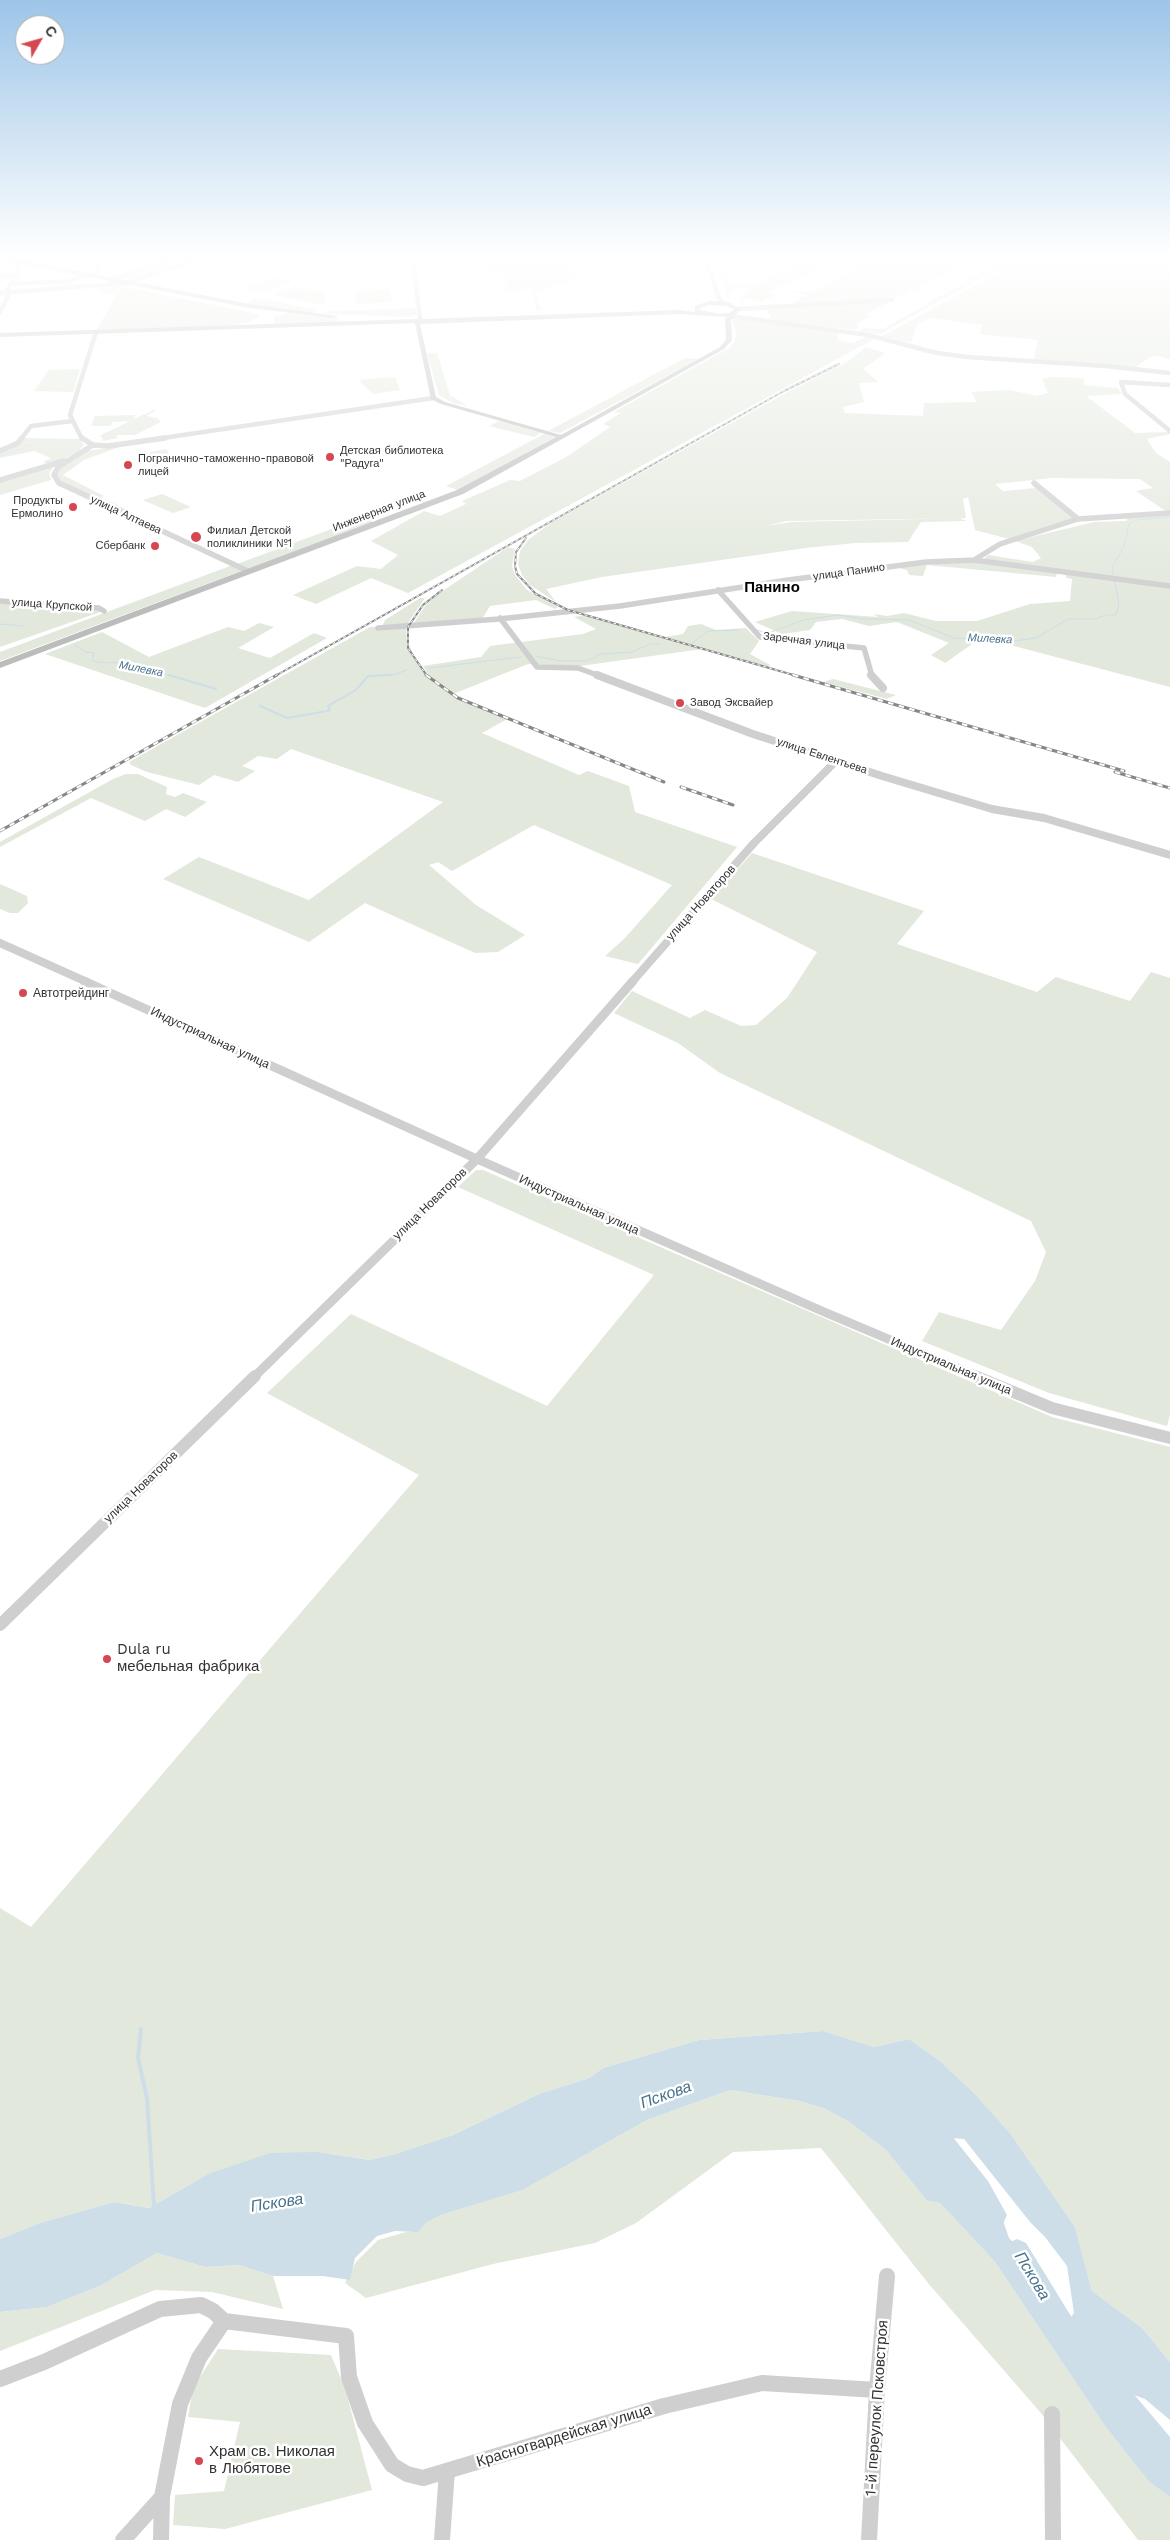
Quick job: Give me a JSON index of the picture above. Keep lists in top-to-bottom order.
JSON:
{
  "streets": {
    "main road": ["Инженерная улица"],
    "street": [
      "улица Алтаева",
      "улица Панино",
      "улица Крупской",
      "Заречная улица",
      "улица Евлентьева",
      "улица Новаторов",
      "Индустриальная улица",
      "1-й переулок Псковстроя",
      "Красногвардейская улица"
    ]
  },
  "crossings": [
    ["Инженерная улица", "улица Алтаева"],
    ["улица Панино", "Заречная улица"],
    ["улица Панино", "улица Евлентьева"],
    ["улица Евлентьева", "улица Новаторов"],
    ["улица Новаторов", "Индустриальная улица"],
    ["1-й переулок Псковстроя", "Красногвардейская улица"]
  ],
  "districts": ["Панино"],
  "water": ["Милевка", "Пскова"],
  "places": [
    "Детская библиотека \"Радуга\"",
    "Погранично-таможенно-правовой лицей",
    "Продукты Ермолино",
    "Филиал Детской поликлиники №1",
    "Сбербанк",
    "Завод Эксвайер",
    "Автотрейдинг",
    "Dula ru мебельная фабрика",
    "Храм св. Николая в Любятове"
  ],
  "north": "top right"
}
